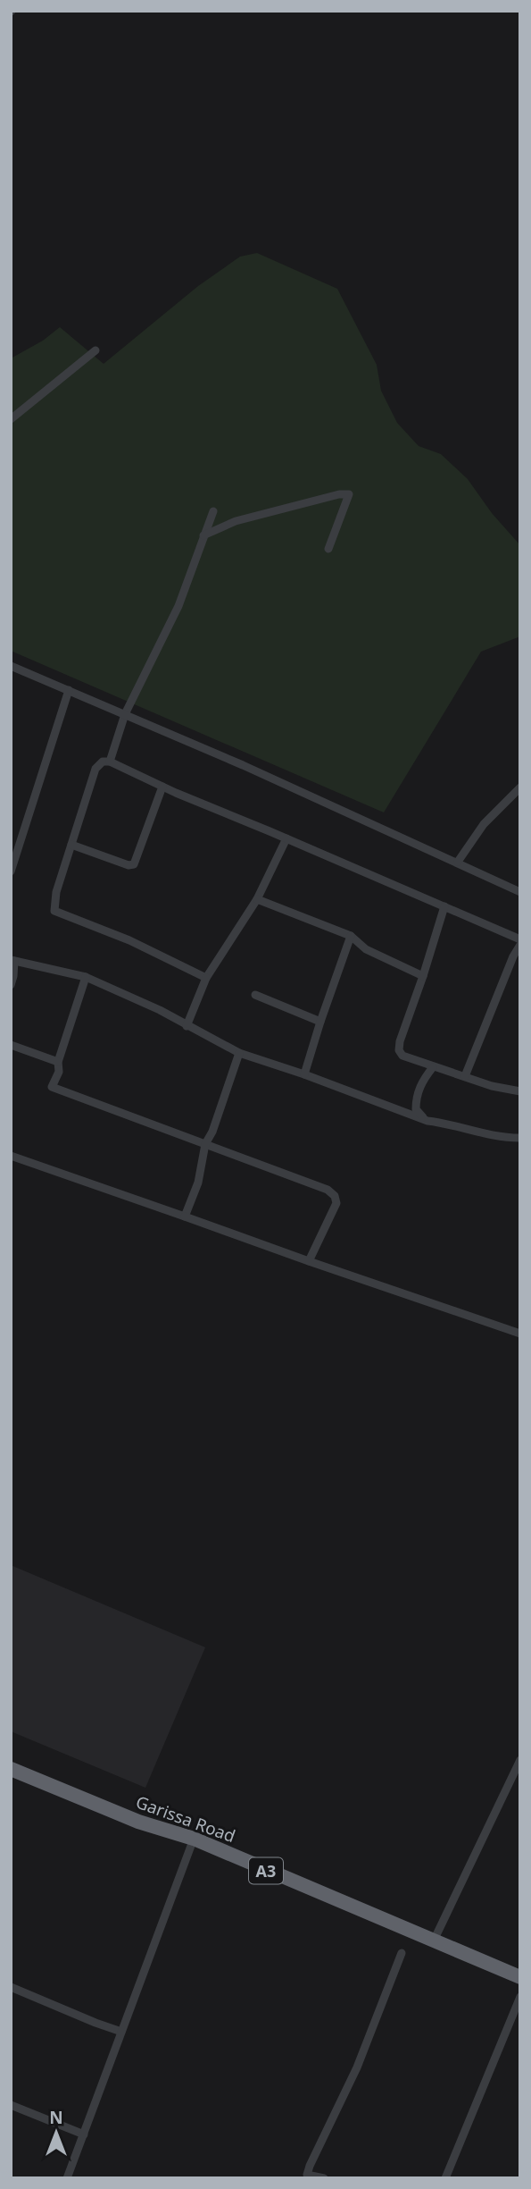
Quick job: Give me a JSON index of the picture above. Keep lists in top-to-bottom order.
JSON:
{
  "streets": {
    "highway": ["Garissa Road", "A3"]
  },
  "north": "top"
}
